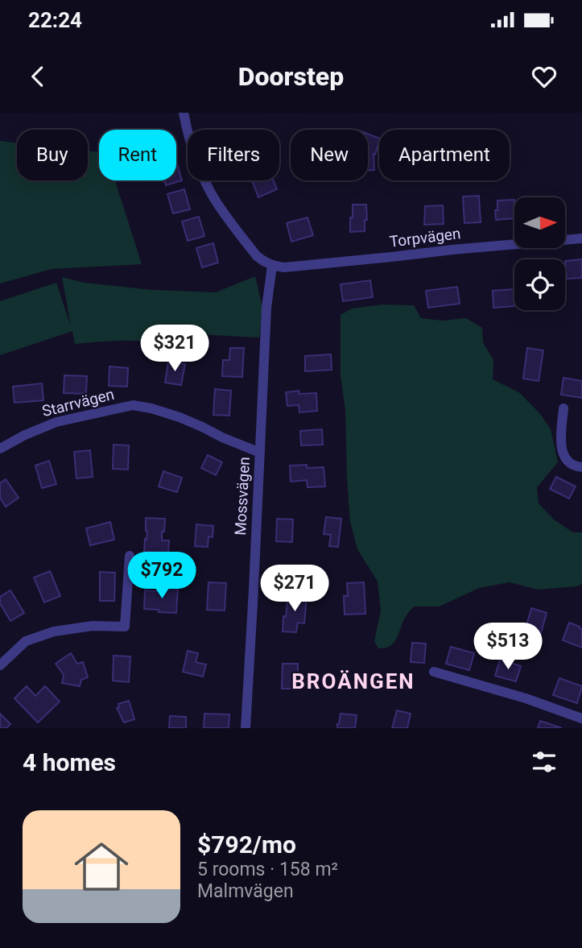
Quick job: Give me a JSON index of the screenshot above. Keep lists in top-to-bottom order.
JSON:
{
  "streets": {
    "street": ["Torpvägen", "Starrvägen", "Mossvägen"]
  },
  "crossings": [
    ["Torpvägen", "Mossvägen"],
    ["Starrvägen", "Mossvägen"]
  ],
  "districts": ["BROÄNGEN"],
  "north": "right",
  "page": {
    "status": "22:24",
    "header": "Doorstep",
    "chip": [
      "Buy",
      "Rent",
      "Filters",
      "New",
      "Apartment"
    ],
    "price": [
      "$321",
      "$792",
      "$271",
      "$513"
    ],
    "heading": "4 homes",
    "list": [
      {
        "name": "$792/mo",
        "note": "5 rooms · 158 m² · Malmvägen"
      }
    ]
  }
}
